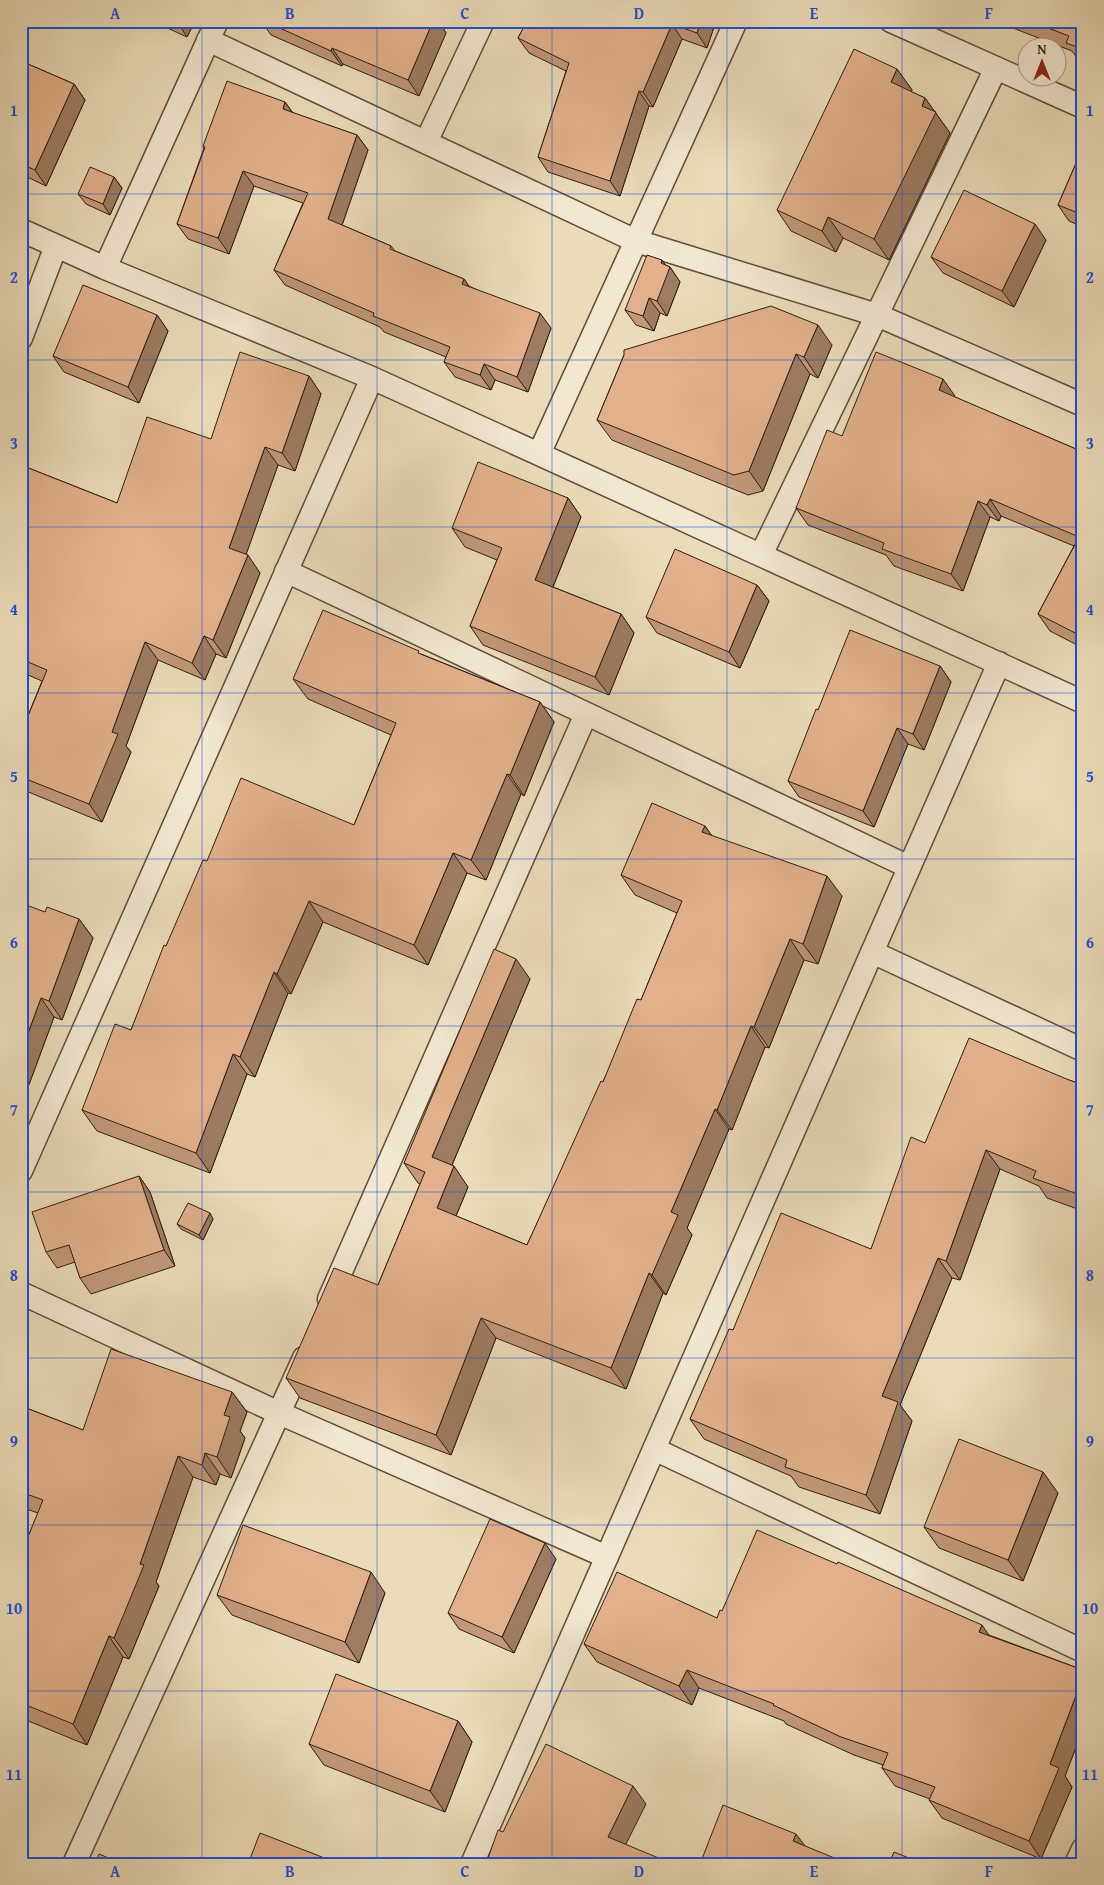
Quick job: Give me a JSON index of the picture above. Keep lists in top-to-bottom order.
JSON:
{
  "north": "top",
  "grid": {
    "columns": [
      "A",
      "B",
      "C",
      "D",
      "E",
      "F"
    ],
    "rows": [
      "1",
      "2",
      "3",
      "4",
      "5",
      "6",
      "7",
      "8",
      "9",
      "10",
      "11"
    ]
  }
}
